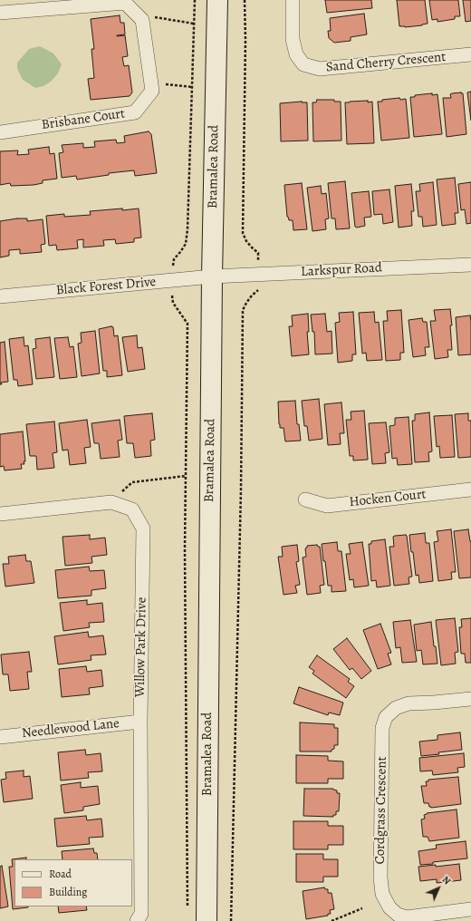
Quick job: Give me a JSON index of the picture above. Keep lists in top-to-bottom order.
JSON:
{
  "streets": {
    "main road": ["Bramalea Road"],
    "street": [
      "Sand Cherry Crescent",
      "Brisbane Court",
      "Larkspur Road",
      "Black Forest Drive",
      "Hocken Court",
      "Willow Park Drive",
      "Needlewood Lane",
      "Cordgrass Crescent"
    ]
  },
  "crossings": [
    ["Bramalea Road", "Larkspur Road"],
    ["Bramalea Road", "Black Forest Drive"],
    ["Larkspur Road", "Black Forest Drive"],
    ["Willow Park Drive", "Needlewood Lane"]
  ],
  "legend": ["Road", "Building"],
  "north": "top right"
}
